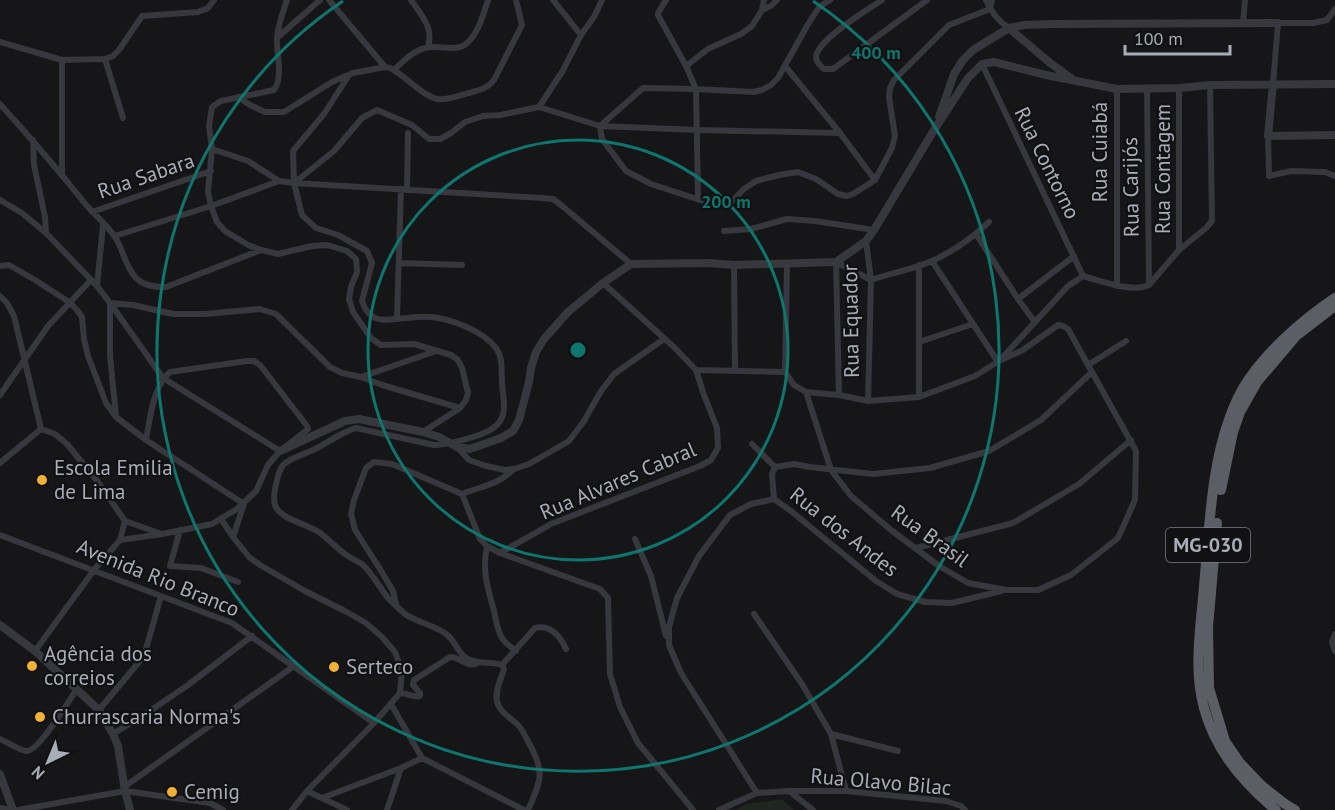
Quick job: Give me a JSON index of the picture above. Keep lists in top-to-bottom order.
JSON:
{
  "streets": {
    "highway": ["MG-030"],
    "street": [
      "Rua Cuiabá",
      "Rua Contorno",
      "Rua Contagem",
      "Rua Sabara",
      "Rua Carijós",
      "Rua Equador",
      "Rua Alvares Cabral",
      "Rua dos Andes",
      "Rua Brasil",
      "Avenida Rio Branco",
      "Rua Olavo Bilac"
    ]
  },
  "crossings": [
    ["Rua dos Andes", "Rua Brasil"]
  ],
  "places": [
    "Escola Emilia de Lima",
    "Agência dos correios",
    "Serteco",
    "Churrascaria Norma's",
    "Cemig"
  ],
  "scale_bar": "100 m",
  "north": "bottom left",
  "rings": ["400 m", "200 m"]
}
